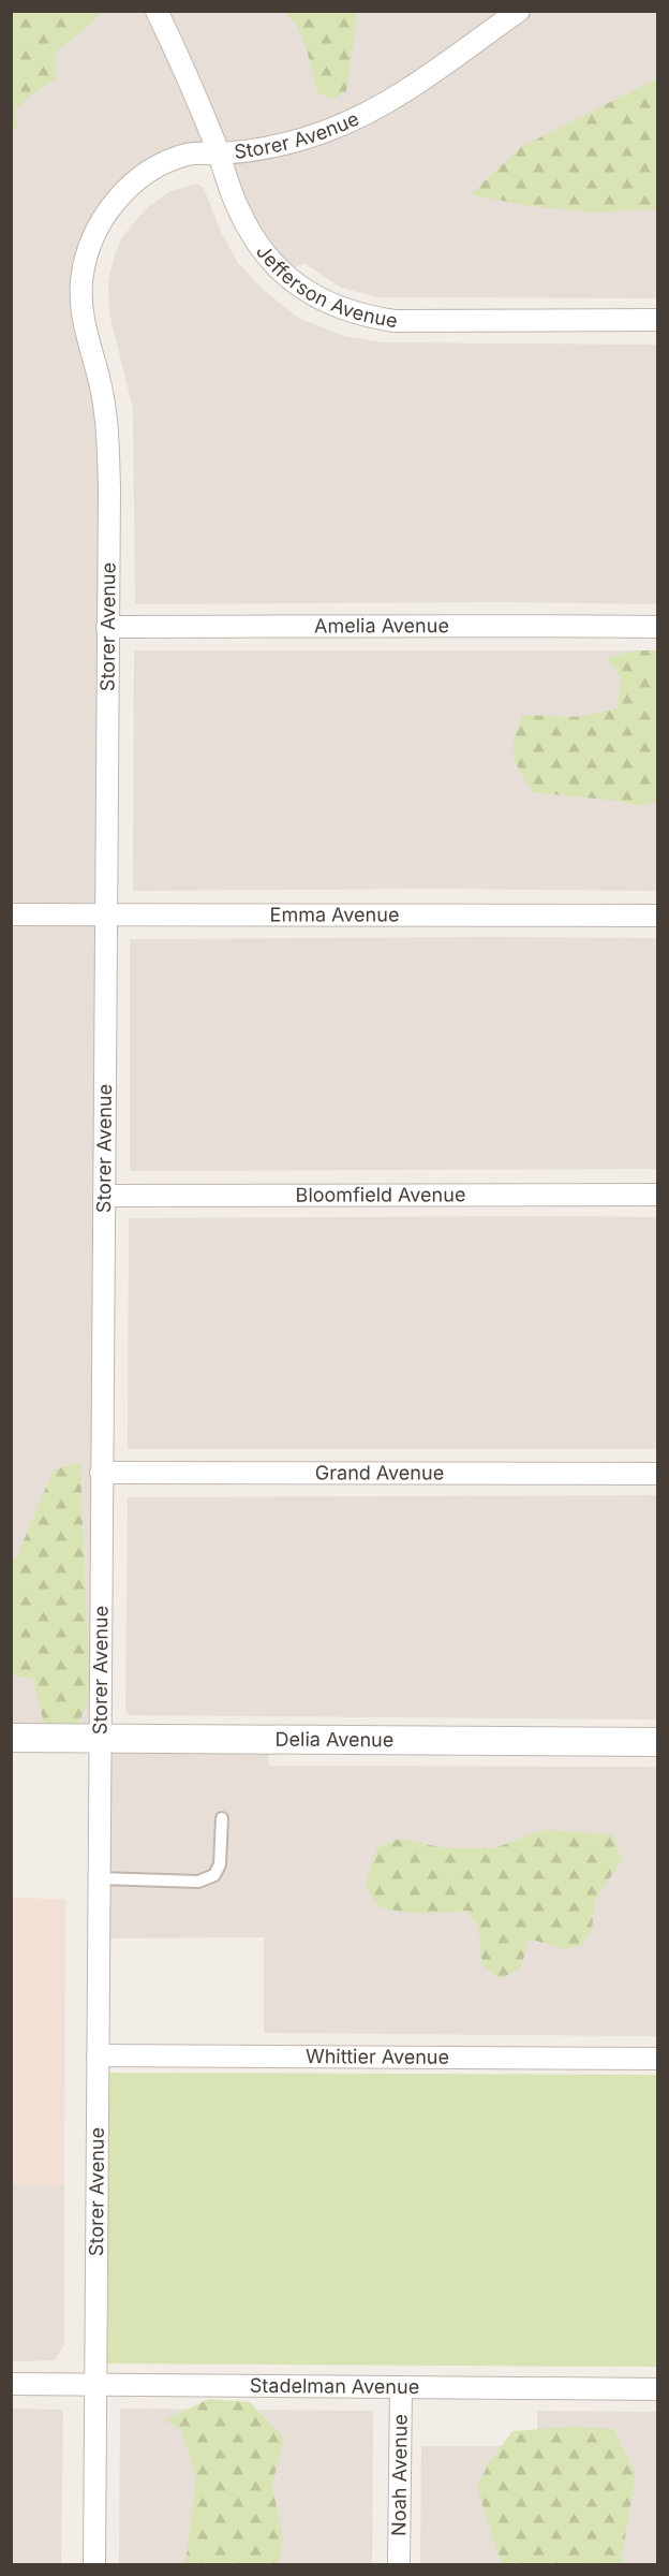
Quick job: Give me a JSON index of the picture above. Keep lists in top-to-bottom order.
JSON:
{
  "streets": {
    "street": [
      "Storer Avenue",
      "Jefferson Avenue",
      "Amelia Avenue",
      "Emma Avenue",
      "Bloomfield Avenue",
      "Grand Avenue",
      "Delia Avenue",
      "Whittier Avenue",
      "Stadelman Avenue",
      "Noah Avenue"
    ]
  },
  "crossings": [
    ["Storer Avenue", "Jefferson Avenue"],
    ["Storer Avenue", "Amelia Avenue"],
    ["Storer Avenue", "Emma Avenue"],
    ["Storer Avenue", "Bloomfield Avenue"],
    ["Storer Avenue", "Grand Avenue"],
    ["Storer Avenue", "Delia Avenue"],
    ["Storer Avenue", "Whittier Avenue"],
    ["Storer Avenue", "Stadelman Avenue"],
    ["Stadelman Avenue", "Noah Avenue"]
  ]
}
